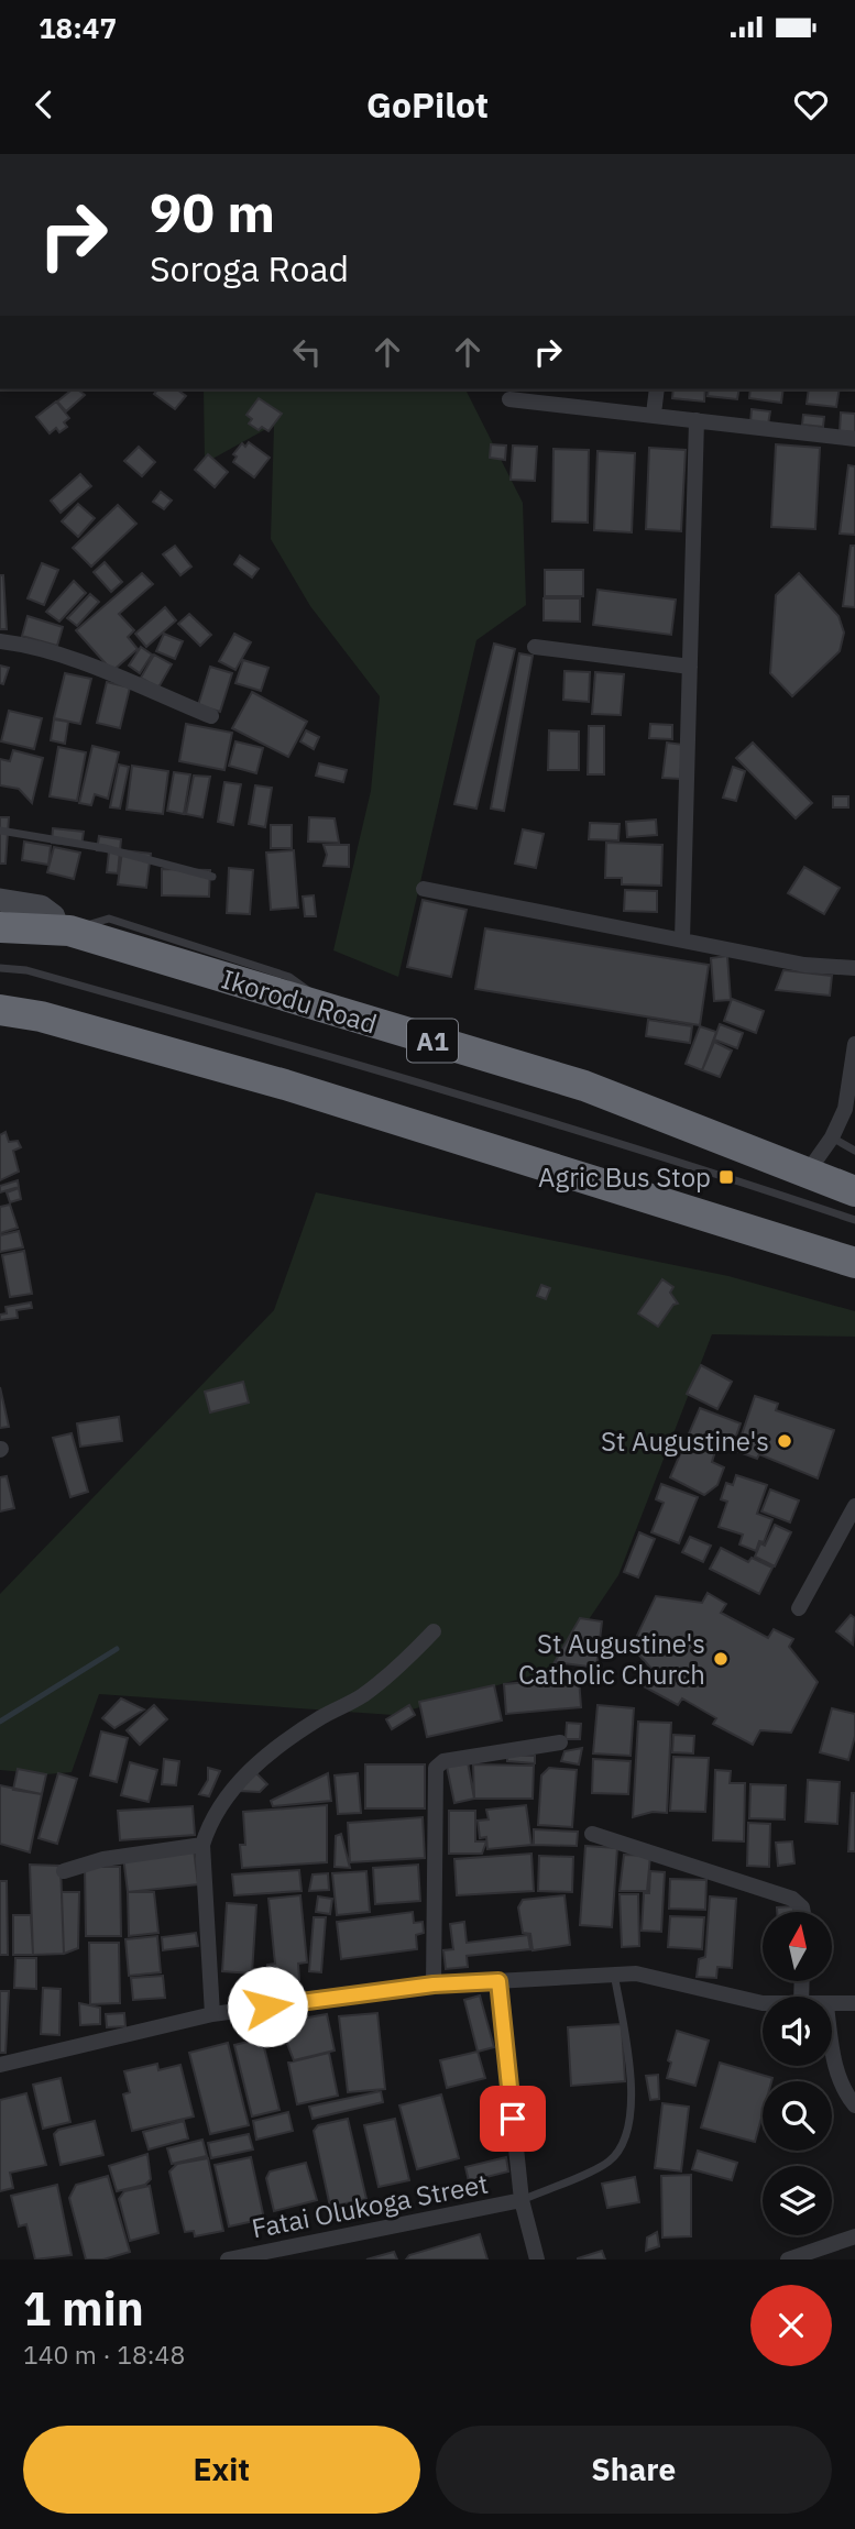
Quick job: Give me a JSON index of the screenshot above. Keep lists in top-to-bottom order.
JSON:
{
  "streets": {
    "highway": ["Ikorodu Road", "A1"],
    "street": ["Fatai Olukoga Street"]
  },
  "places": {
    "transit": ["Agric Bus Stop"],
    "other": ["St Augustine's", "St Augustine's Catholic Church"]
  },
  "north": "top",
  "page": {
    "status": "18:47",
    "header": "GoPilot",
    "turn": ["90 m", "Soroga Road"],
    "heading": ["1 min", "140 m · 18:48"],
    "buttons": ["Exit", "Share"]
  }
}
